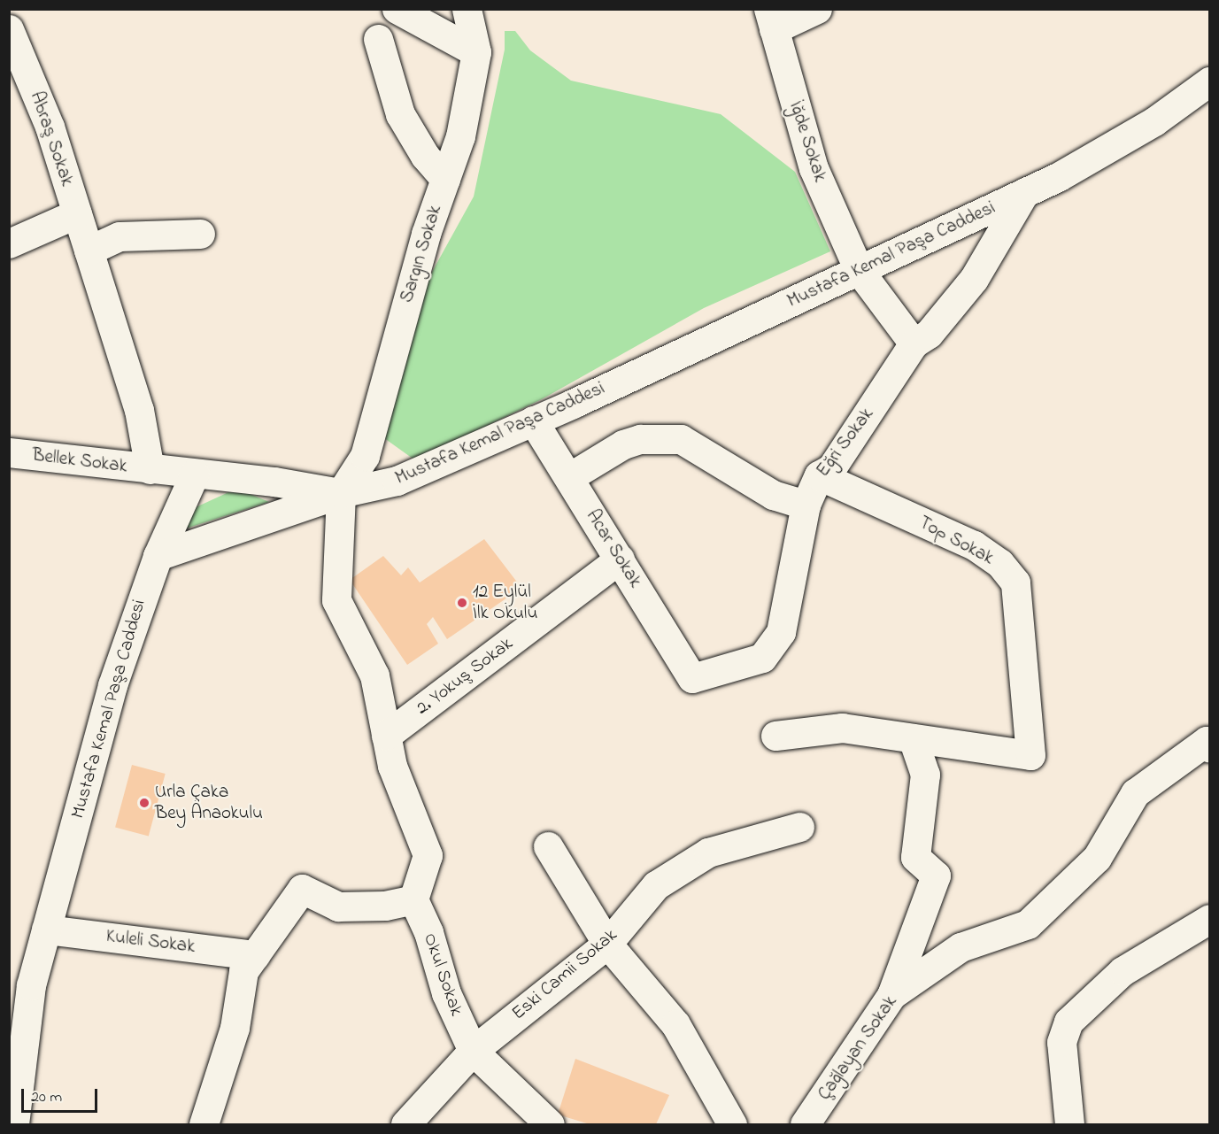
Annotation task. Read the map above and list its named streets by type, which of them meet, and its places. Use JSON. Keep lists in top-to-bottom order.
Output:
{
  "streets": {
    "street": [
      "Abraş Sokak",
      "İğde Sokak",
      "Sargın Sokak",
      "Mustafa Kemal Paşa Caddesi",
      "Eğri Sokak",
      "Bellek Sokak",
      "Top Sokak",
      "Acar Sokak",
      "2. Yokuş Sokak",
      "Kuleli Sokak",
      "Okul Sokak",
      "Eski Camii Sokak",
      "Çağlayan Sokak"
    ]
  },
  "crossings": [
    ["Abraş Sokak", "Bellek Sokak"],
    ["İğde Sokak", "Mustafa Kemal Paşa Caddesi"],
    ["İğde Sokak", "Eğri Sokak"],
    ["Sargın Sokak", "Mustafa Kemal Paşa Caddesi"],
    ["Sargın Sokak", "Bellek Sokak"],
    ["Mustafa Kemal Paşa Caddesi", "Eğri Sokak"],
    ["Mustafa Kemal Paşa Caddesi", "Bellek Sokak"],
    ["Mustafa Kemal Paşa Caddesi", "Acar Sokak"],
    ["Mustafa Kemal Paşa Caddesi", "Kuleli Sokak"],
    ["Eğri Sokak", "Top Sokak"],
    ["Eğri Sokak", "Acar Sokak"],
    ["Acar Sokak", "2. Yokuş Sokak"],
    ["Okul Sokak", "Eski Camii Sokak"]
  ],
  "places": ["12 Eylül İlk Okulu", "Urla Çaka Bey Anaokulu"],
  "scale_bar": "20 m"
}
